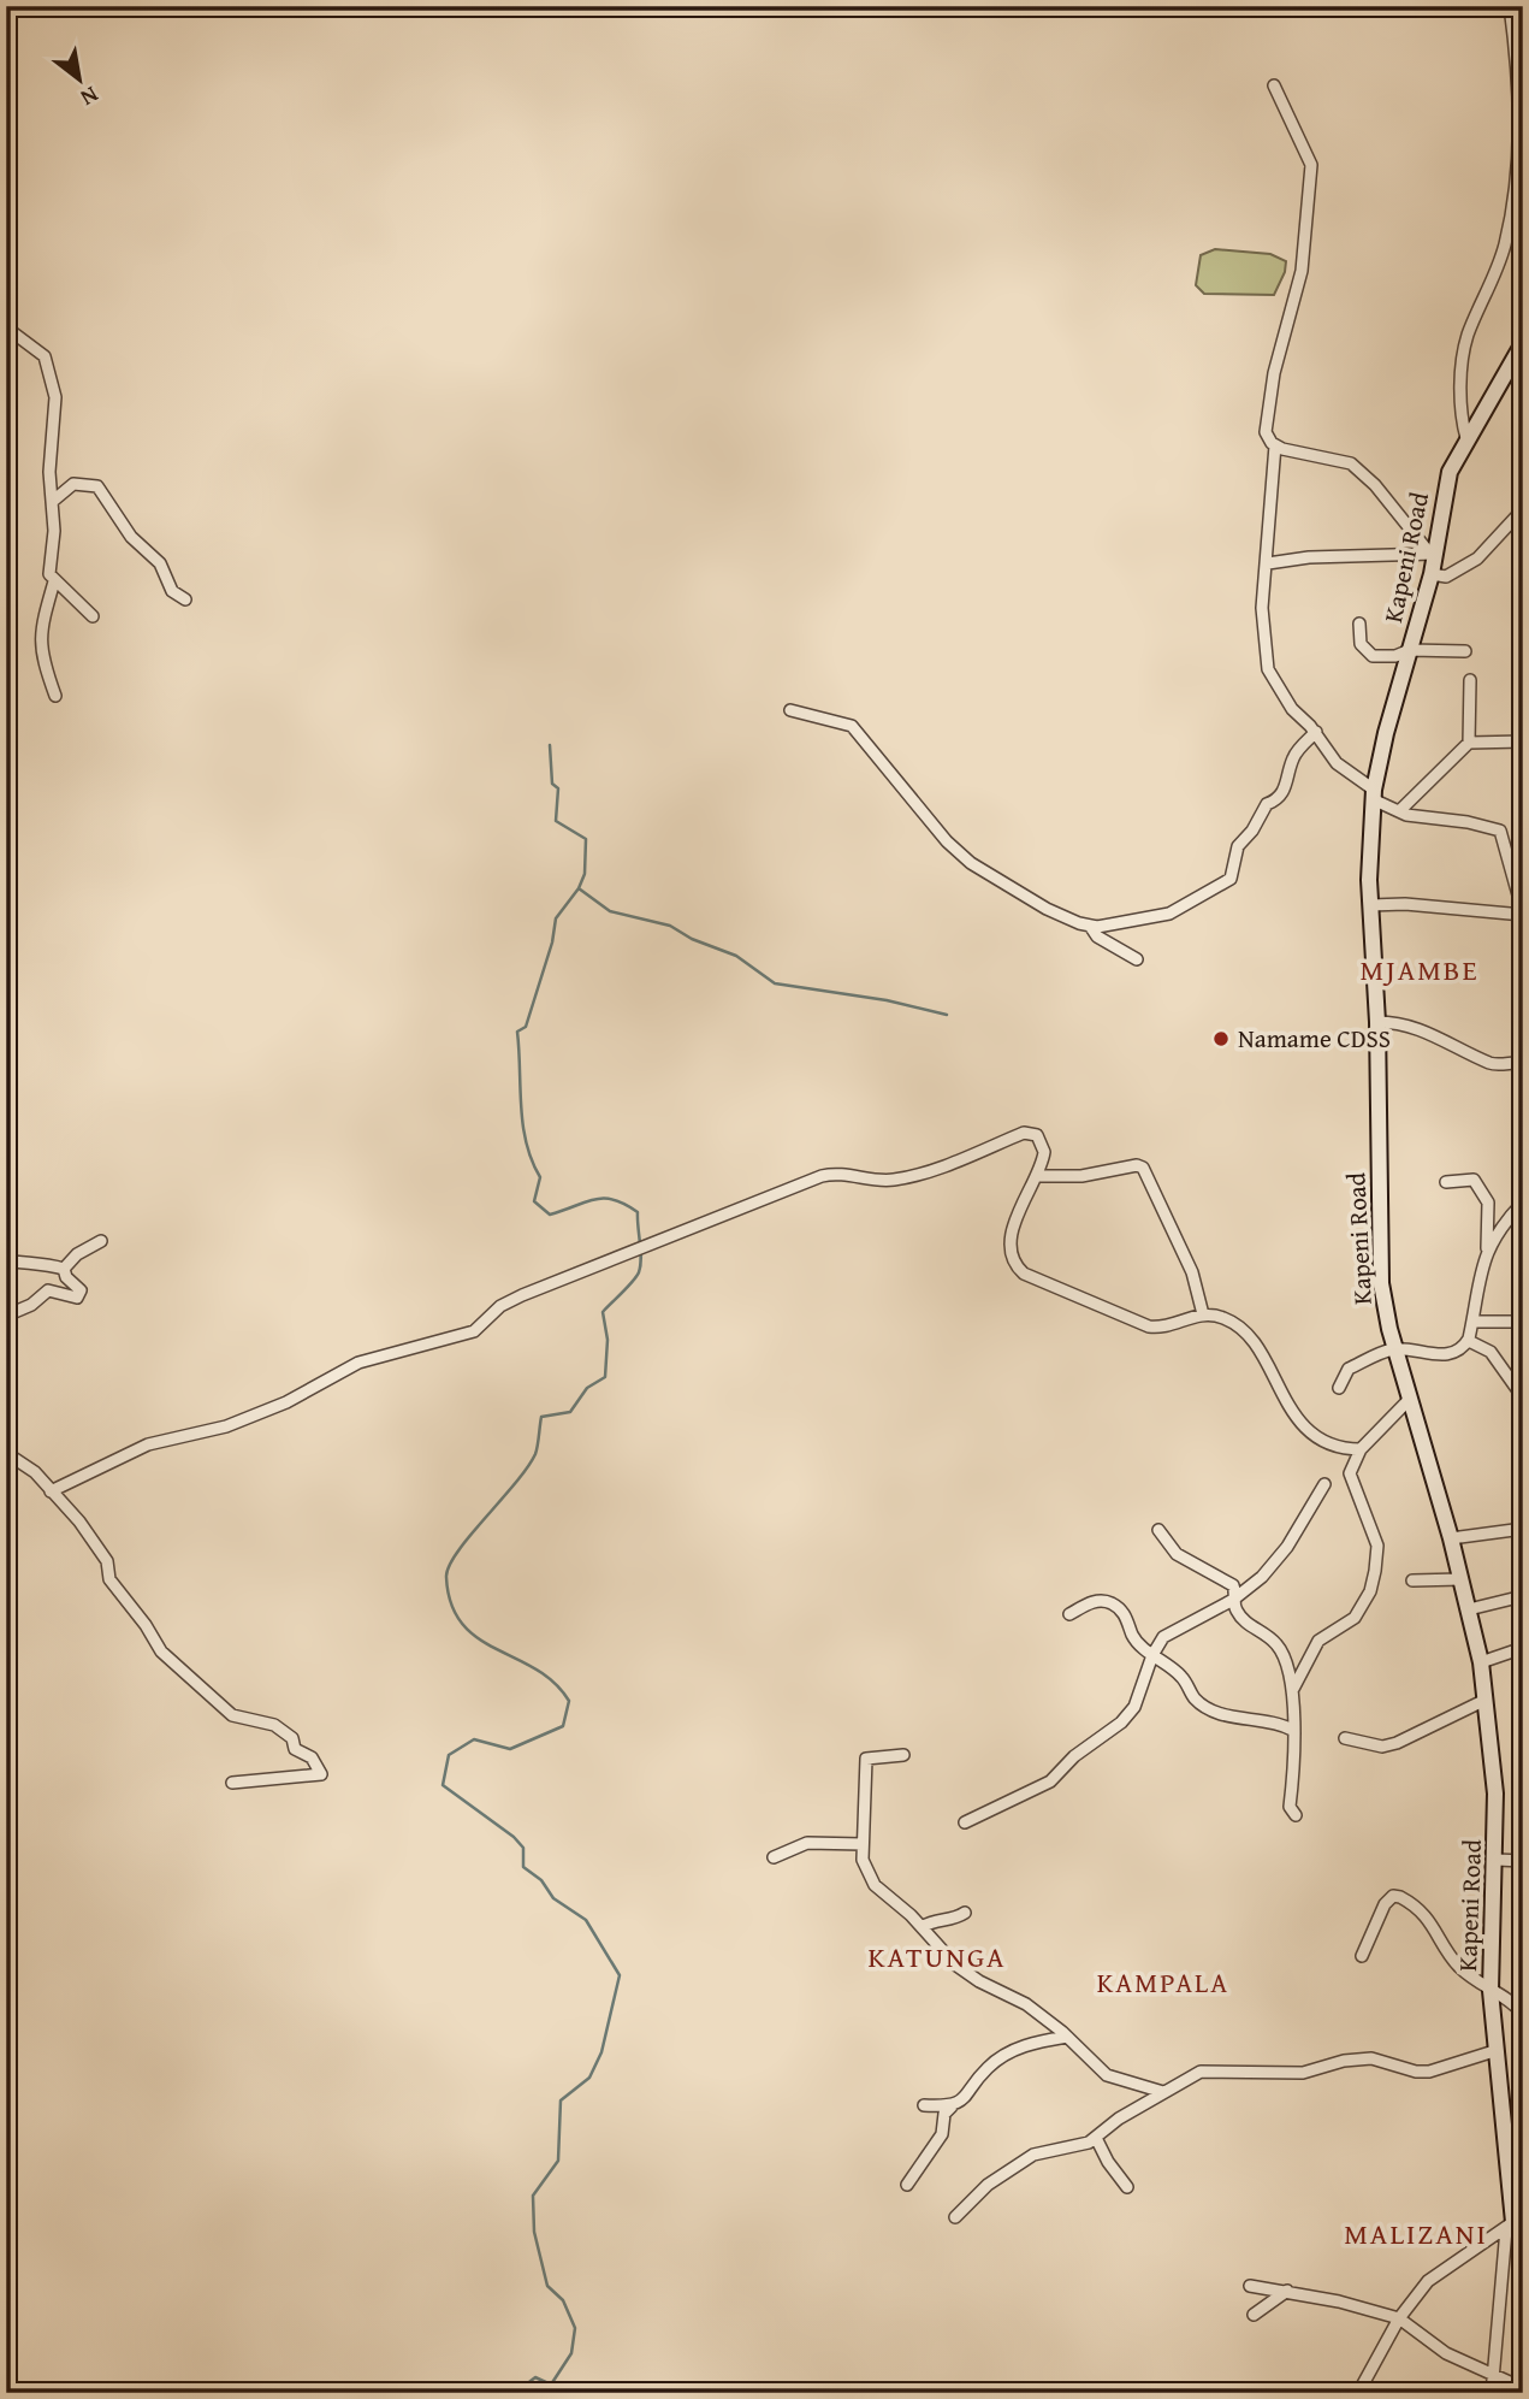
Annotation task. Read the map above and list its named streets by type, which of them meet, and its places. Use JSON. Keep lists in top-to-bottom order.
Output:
{
  "streets": {
    "main road": ["Kapeni Road"]
  },
  "districts": [
    "MJAMBE",
    "KATUNGA",
    "KAMPALA",
    "MALIZANI"
  ],
  "places": ["Namame CDSS"],
  "north": "bottom right"
}
